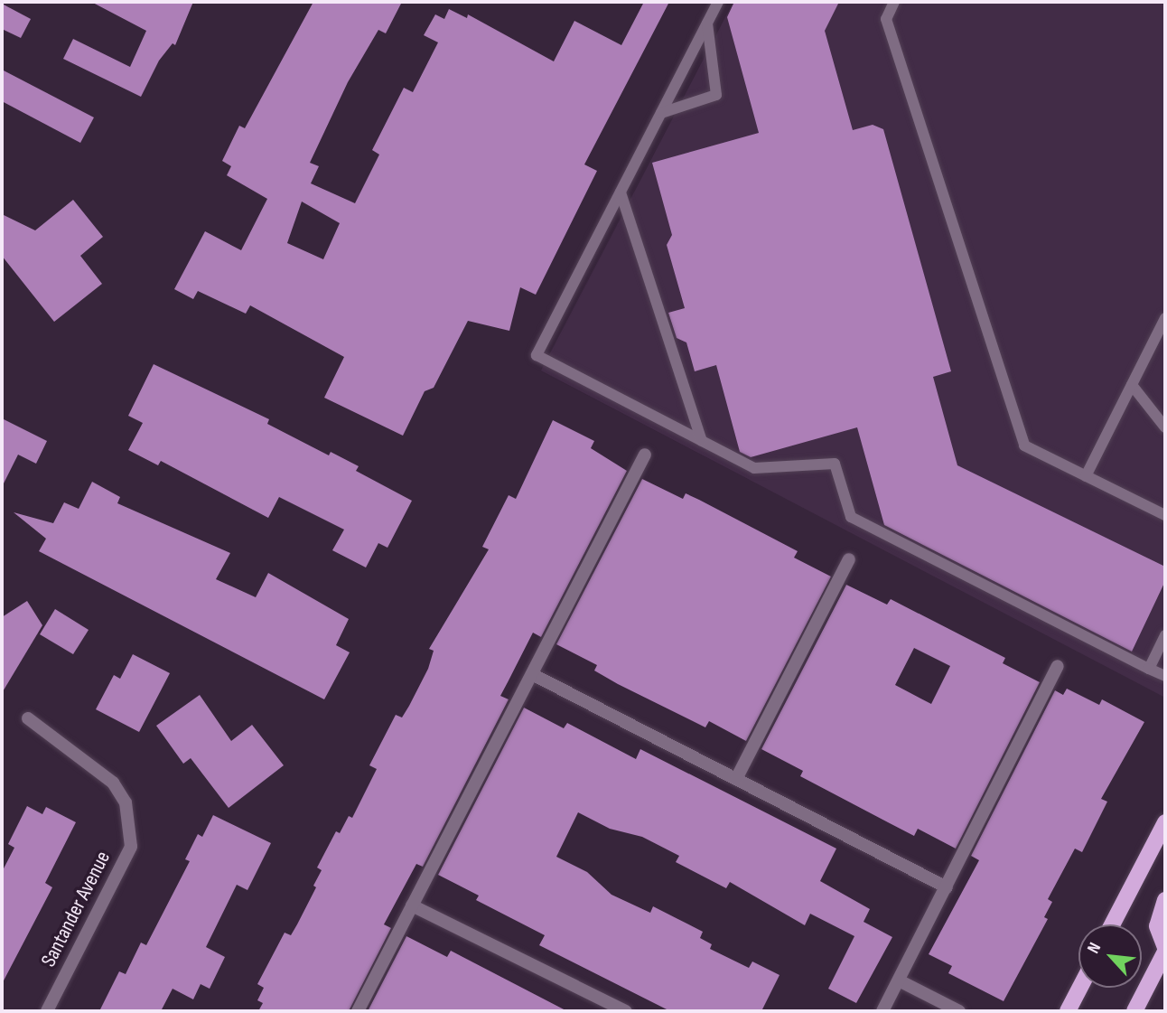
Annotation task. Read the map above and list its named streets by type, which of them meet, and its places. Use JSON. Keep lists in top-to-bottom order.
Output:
{
  "streets": {
    "street": ["Santander Avenue"]
  },
  "north": "top left"
}
